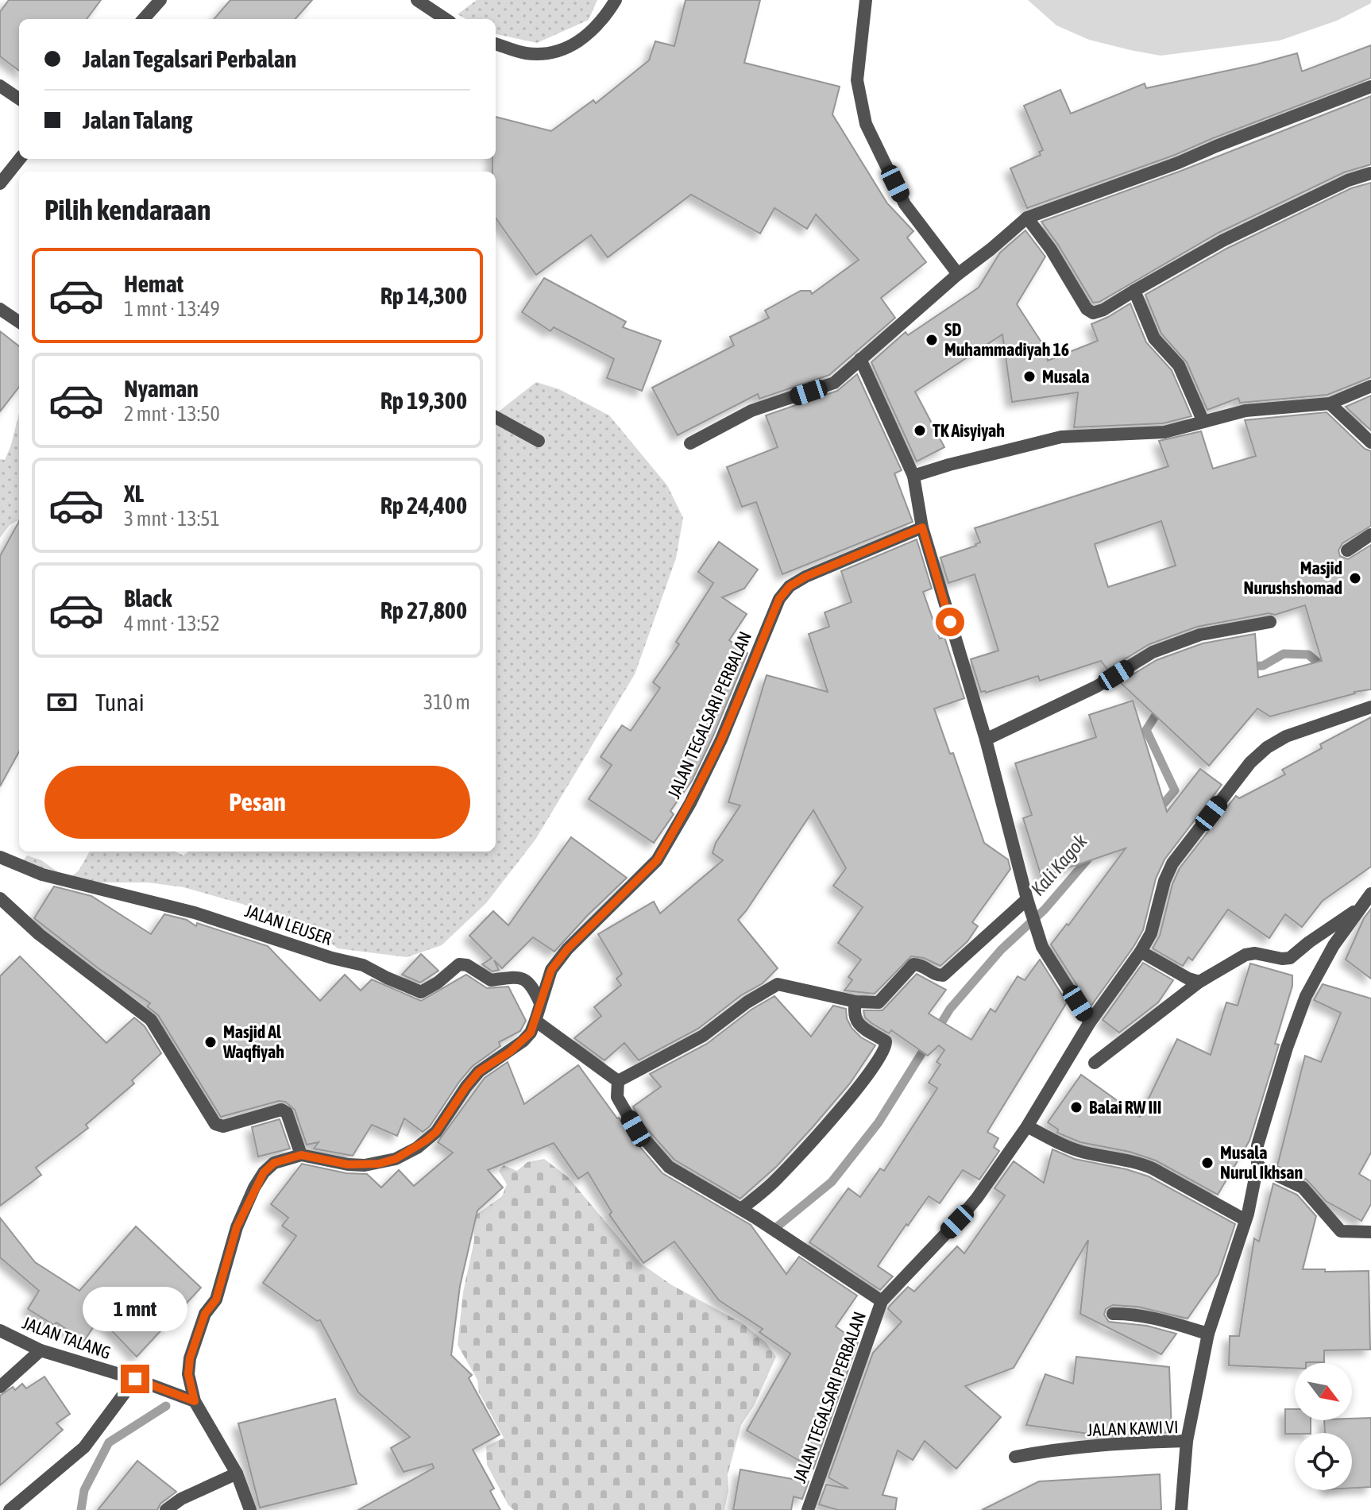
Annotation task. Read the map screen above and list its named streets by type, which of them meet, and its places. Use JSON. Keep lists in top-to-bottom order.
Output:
{
  "streets": {
    "street": [
      "JALAN TEGALSARI PERBALAN",
      "JALAN LEUSER",
      "JALAN TALANG",
      "JALAN KAWI VI"
    ]
  },
  "crossings": [
    ["JALAN TEGALSARI PERBALAN", "JALAN LEUSER"]
  ],
  "water": ["Kali Kagok"],
  "places": [
    "SD Muhammadiyah 16",
    "Musala",
    "TK Aisyiyah",
    "Masjid Nurushshomad",
    "Masjid Al Waqfiyah",
    "Balai RW III",
    "Musala Nurul Ikhsan"
  ],
  "north": "bottom right",
  "page": {
    "banner": ["Jalan Tegalsari Perbalan", "Jalan Talang"],
    "heading": "Pilih kendaraan",
    "list": [
      {
        "name": "Hemat",
        "note": "1 mnt · 13:49",
        "value": "Rp 14,300"
      },
      {
        "name": "Nyaman",
        "note": "2 mnt · 13:50",
        "value": "Rp 19,300"
      },
      {
        "name": "XL",
        "note": "3 mnt · 13:51",
        "value": "Rp 24,400"
      },
      {
        "name": "Black",
        "note": "4 mnt · 13:52",
        "value": "Rp 27,800"
      }
    ],
    "pay": ["Tunai", "310 m"],
    "buttons": "Pesan",
    "bubble": "1 mnt"
  }
}
